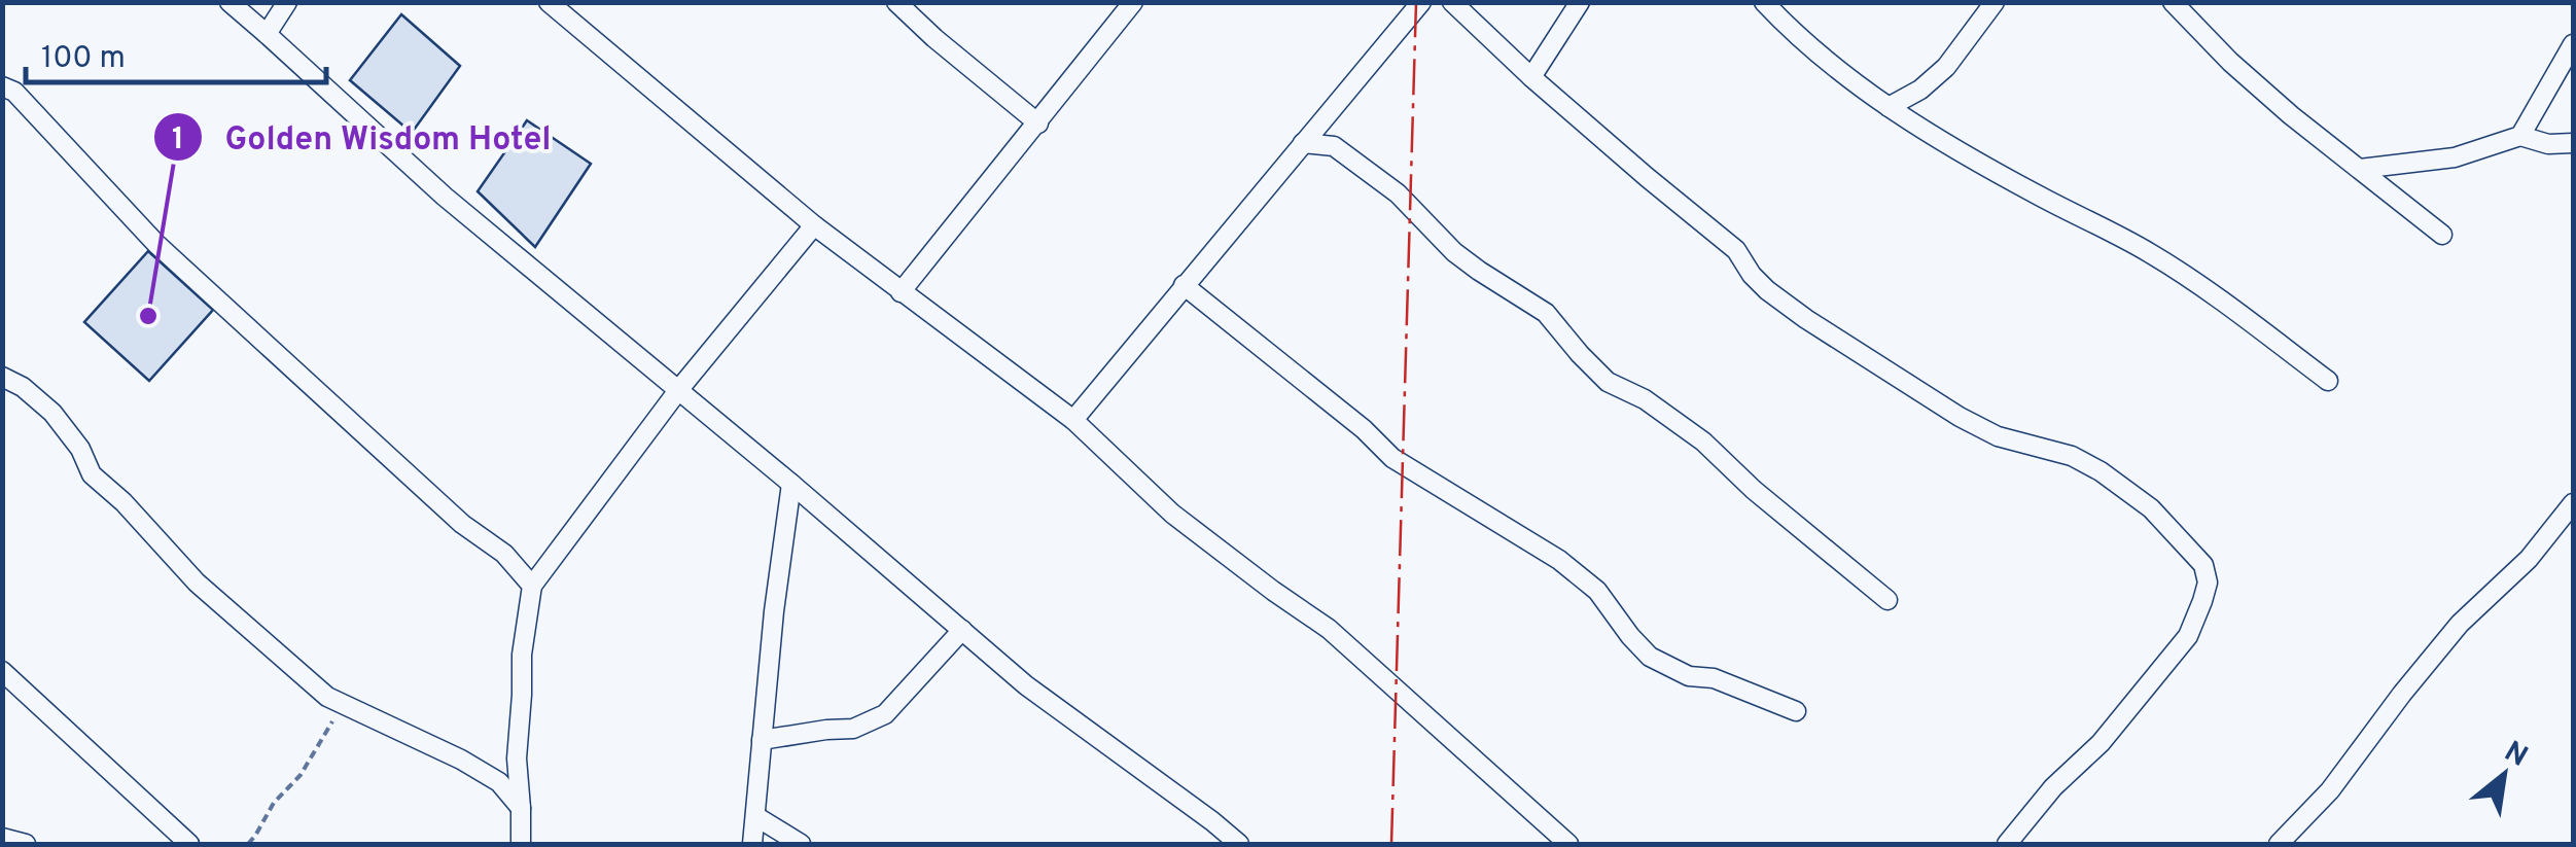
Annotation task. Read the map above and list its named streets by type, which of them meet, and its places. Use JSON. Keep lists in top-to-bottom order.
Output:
{
  "places": ["Golden Wisdom Hotel"],
  "scale_bar": "100 m",
  "north": "top right"
}
